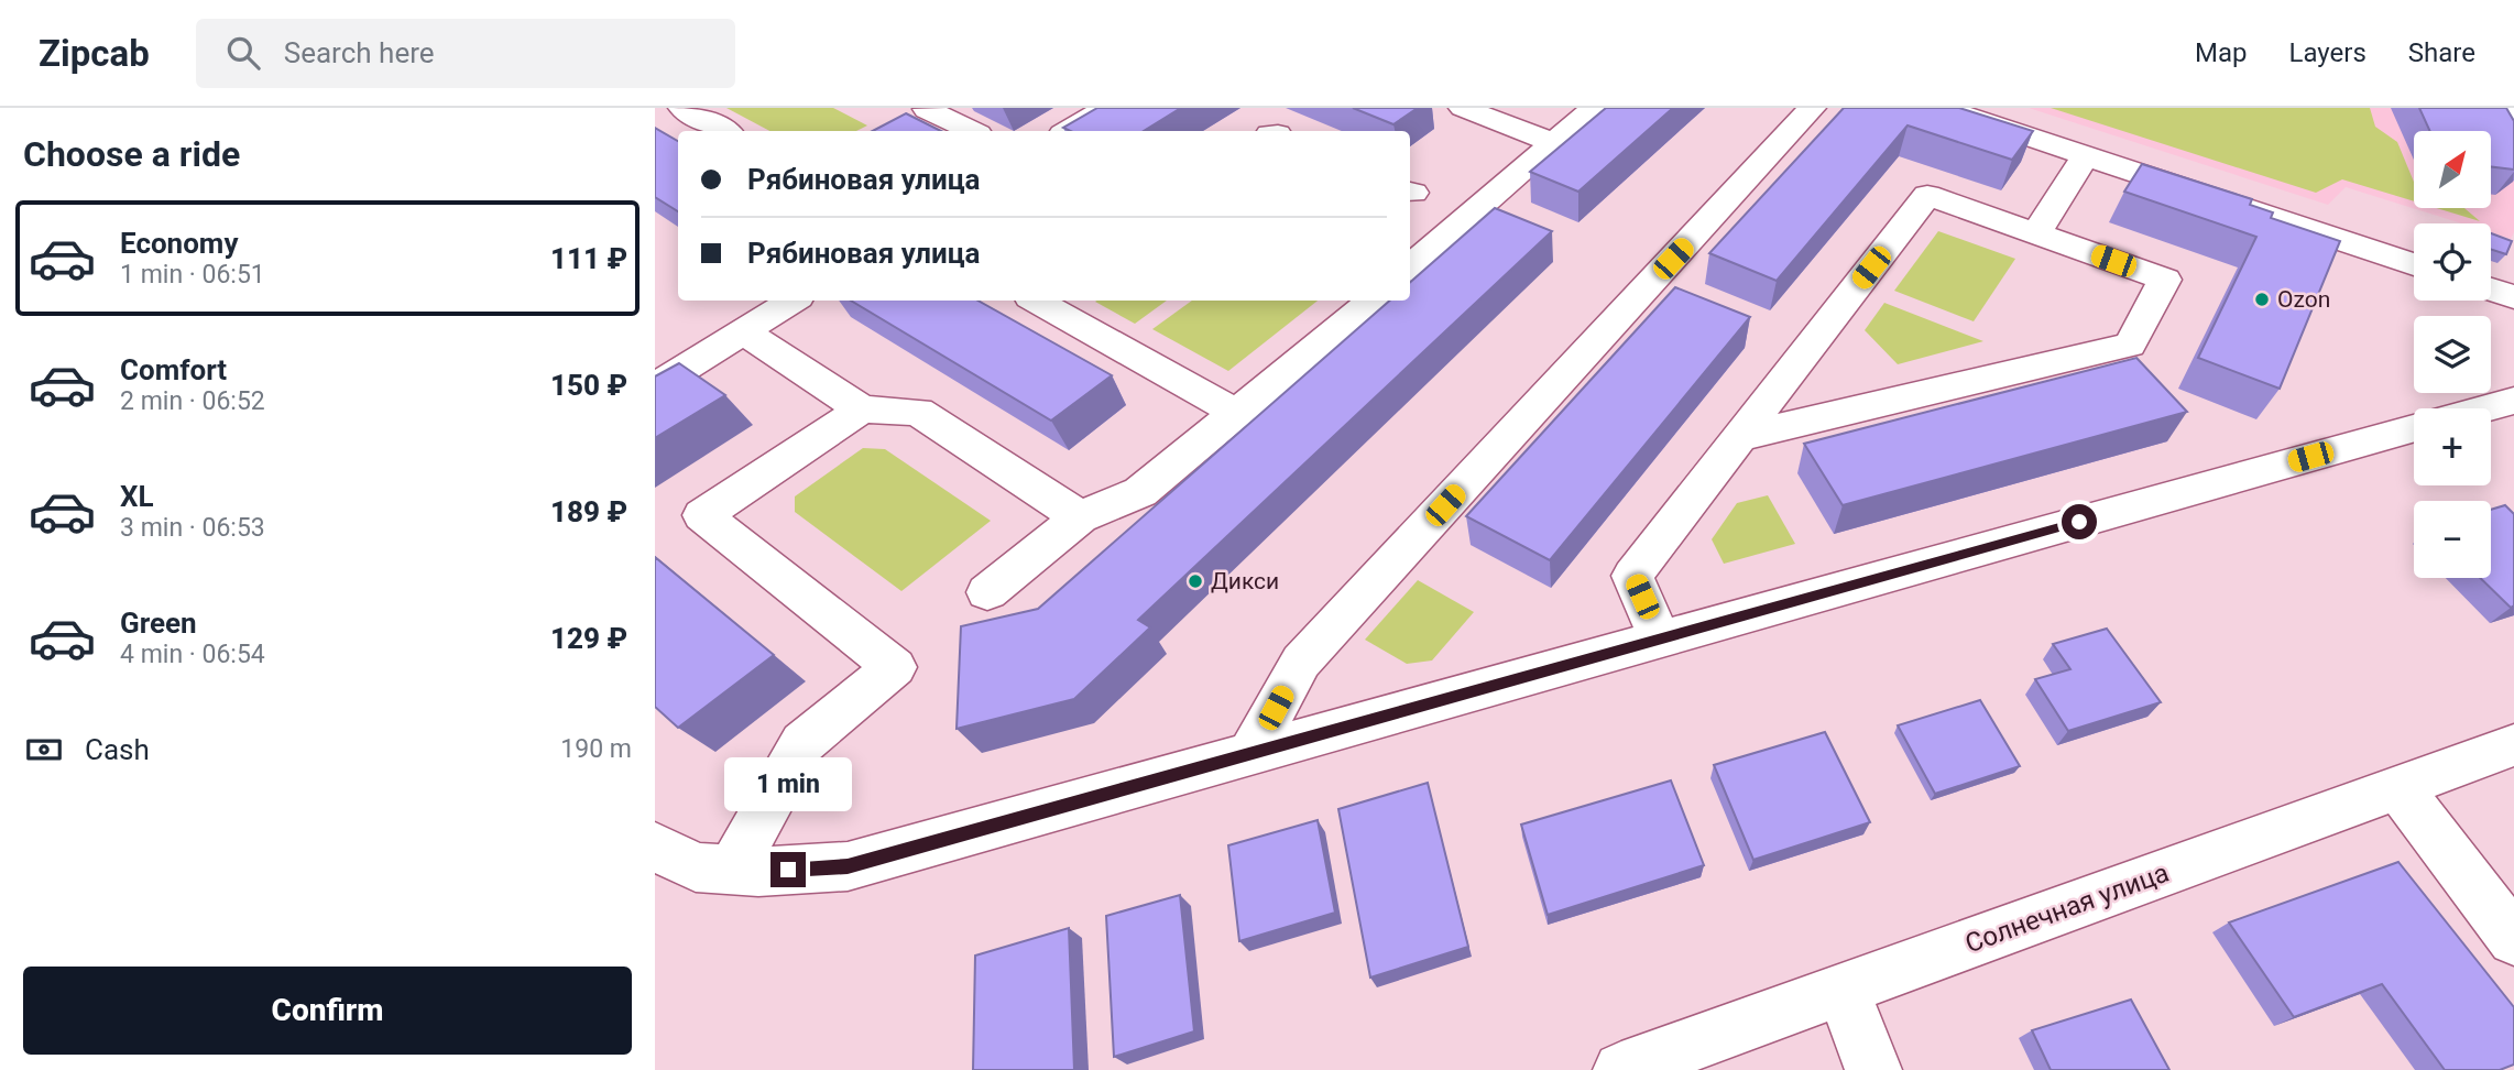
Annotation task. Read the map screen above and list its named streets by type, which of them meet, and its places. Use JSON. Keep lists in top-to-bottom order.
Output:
{
  "streets": {
    "street": ["Солнечная улица"]
  },
  "places": ["Ozon", "Дикси"],
  "north": "top right",
  "page": {
    "header": "Zipcab",
    "search": "Search here",
    "nav": ["Map", "Layers", "Share"],
    "heading": "Choose a ride",
    "map_buttons": ["+", "−"],
    "banner": ["Рябиновая улица", "Рябиновая улица"],
    "list": [
      {
        "name": "Economy",
        "note": "1 min · 06:51",
        "value": "111 ₽"
      },
      {
        "name": "Comfort",
        "note": "2 min · 06:52",
        "value": "150 ₽"
      },
      {
        "name": "XL",
        "note": "3 min · 06:53",
        "value": "189 ₽"
      },
      {
        "name": "Green",
        "note": "4 min · 06:54",
        "value": "129 ₽"
      }
    ],
    "pay": ["Cash", "190 m"],
    "bubble": "1 min",
    "buttons": "Confirm"
  }
}
